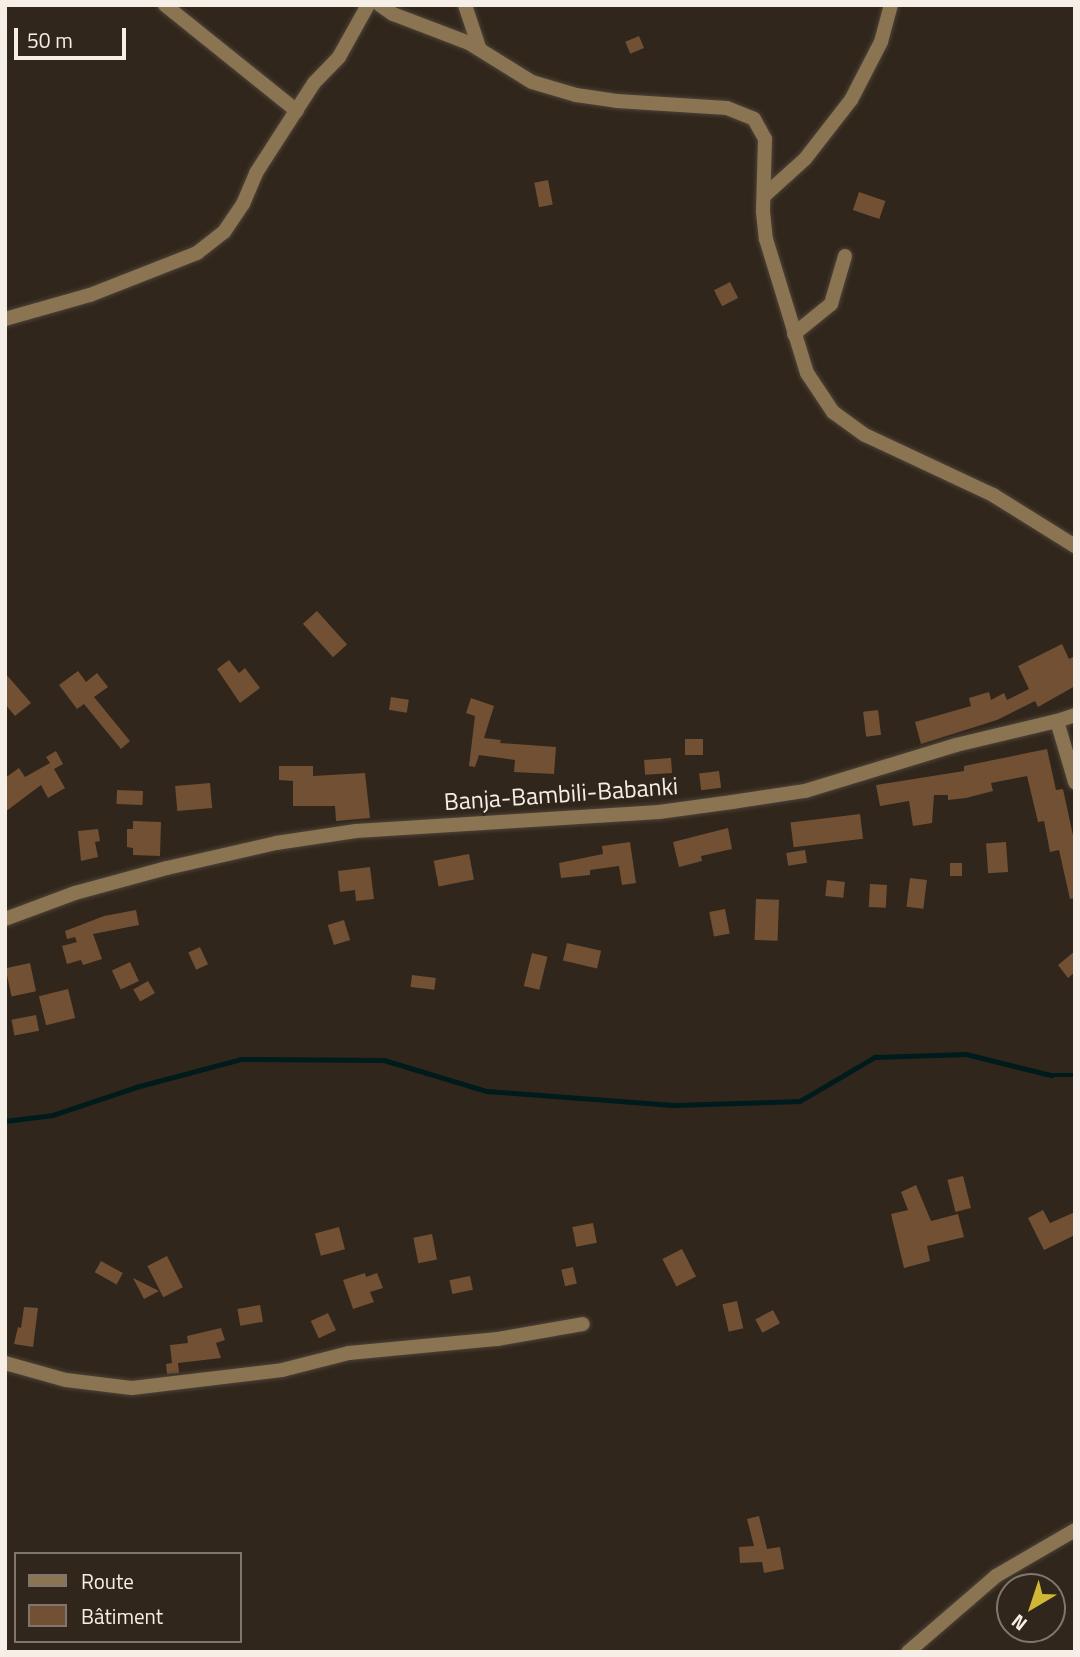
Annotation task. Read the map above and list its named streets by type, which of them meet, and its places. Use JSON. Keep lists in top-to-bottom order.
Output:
{
  "streets": {
    "street": ["Banja-Bambili-Babanki"]
  },
  "legend": ["Route", "Bâtiment"],
  "scale_bar": "50 m",
  "north": "bottom left"
}
